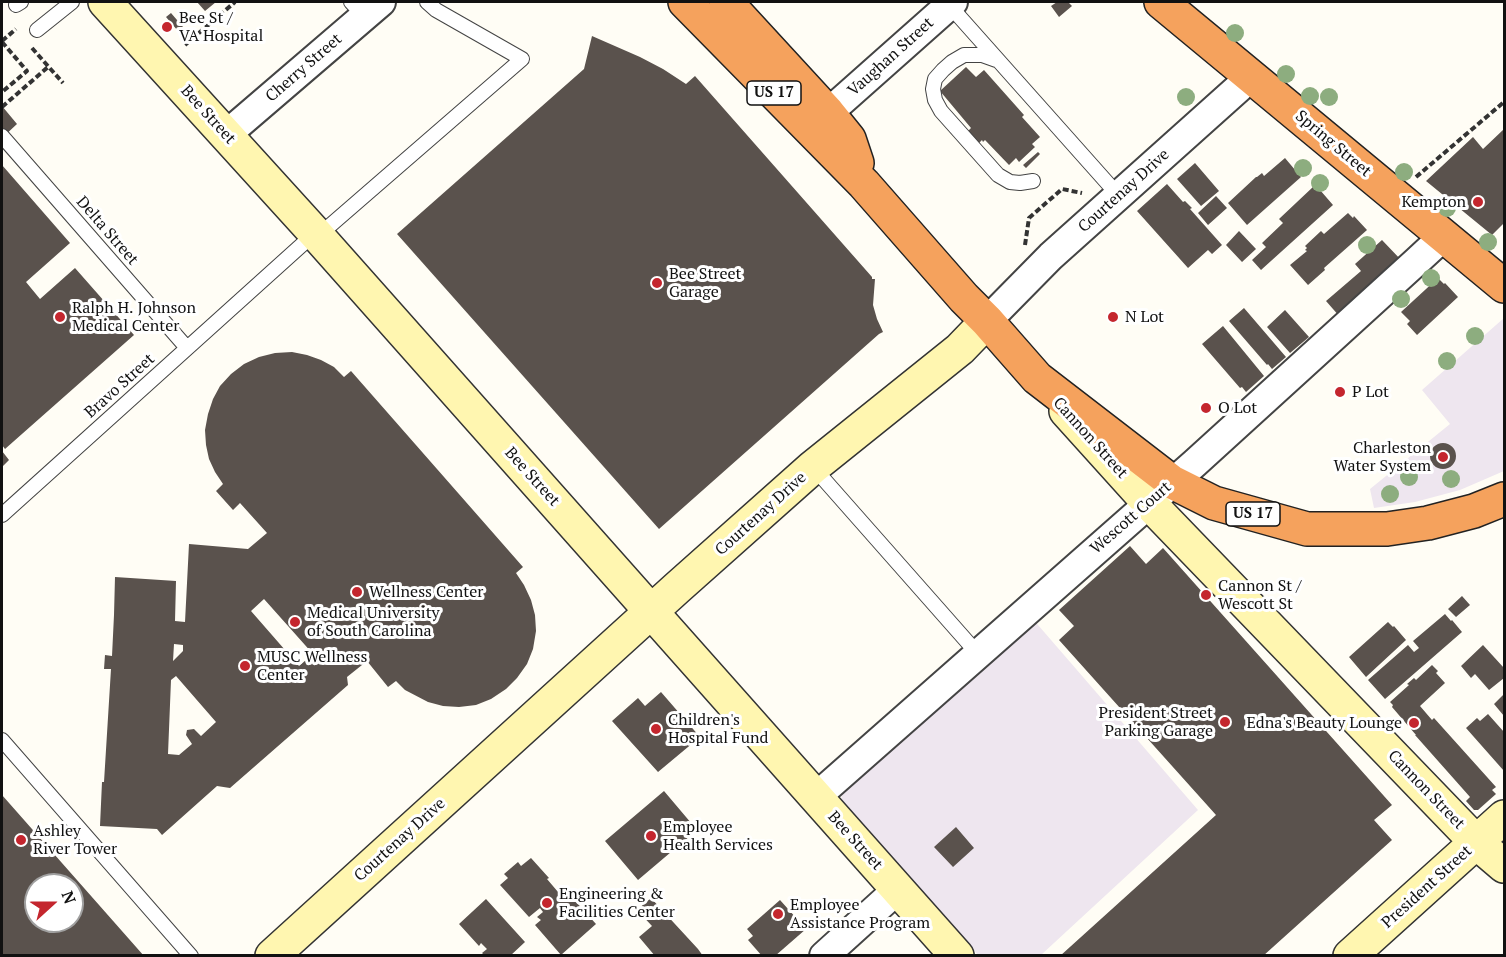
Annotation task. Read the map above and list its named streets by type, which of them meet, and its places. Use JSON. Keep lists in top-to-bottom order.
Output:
{
  "streets": {
    "highway": ["US 17", "Spring Street"],
    "street": [
      "Vaughan Street",
      "Cherry Street",
      "Bee Street",
      "Courtenay Drive",
      "Cannon Street",
      "Wescott Court",
      "President Street"
    ],
    "lane": ["Delta Street", "Bravo Street"]
  },
  "crossings": [
    ["Cherry Street", "Bee Street"],
    ["US 17", "Courtenay Drive"],
    ["US 17", "Cannon Street"],
    ["US 17", "Wescott Court"],
    ["Bee Street", "Courtenay Drive"],
    ["Bee Street", "Bravo Street"],
    ["Bee Street", "Wescott Court"],
    ["Spring Street", "Courtenay Drive"],
    ["Spring Street", "Wescott Court"],
    ["Delta Street", "Bravo Street"],
    ["Cannon Street", "Wescott Court"],
    ["Cannon Street", "President Street"]
  ],
  "places": [
    "Bee St / VA Hospital",
    "Kempton",
    "Bee Street Garage",
    "Ralph H. Johnson Medical Center",
    "N Lot",
    "P Lot",
    "O Lot",
    "Charleston Water System",
    "Wellness Center",
    "Cannon St / Wescott St",
    "Medical University of South Carolina",
    "MUSC Wellness Center",
    "President Street Parking Garage",
    "Edna's Beauty Lounge",
    "Children's Hospital Fund",
    "Employee Health Services",
    "Ashley River Tower",
    "Engineering & Facilities Center",
    "Employee Assistance Program"
  ],
  "north": "right"
}
